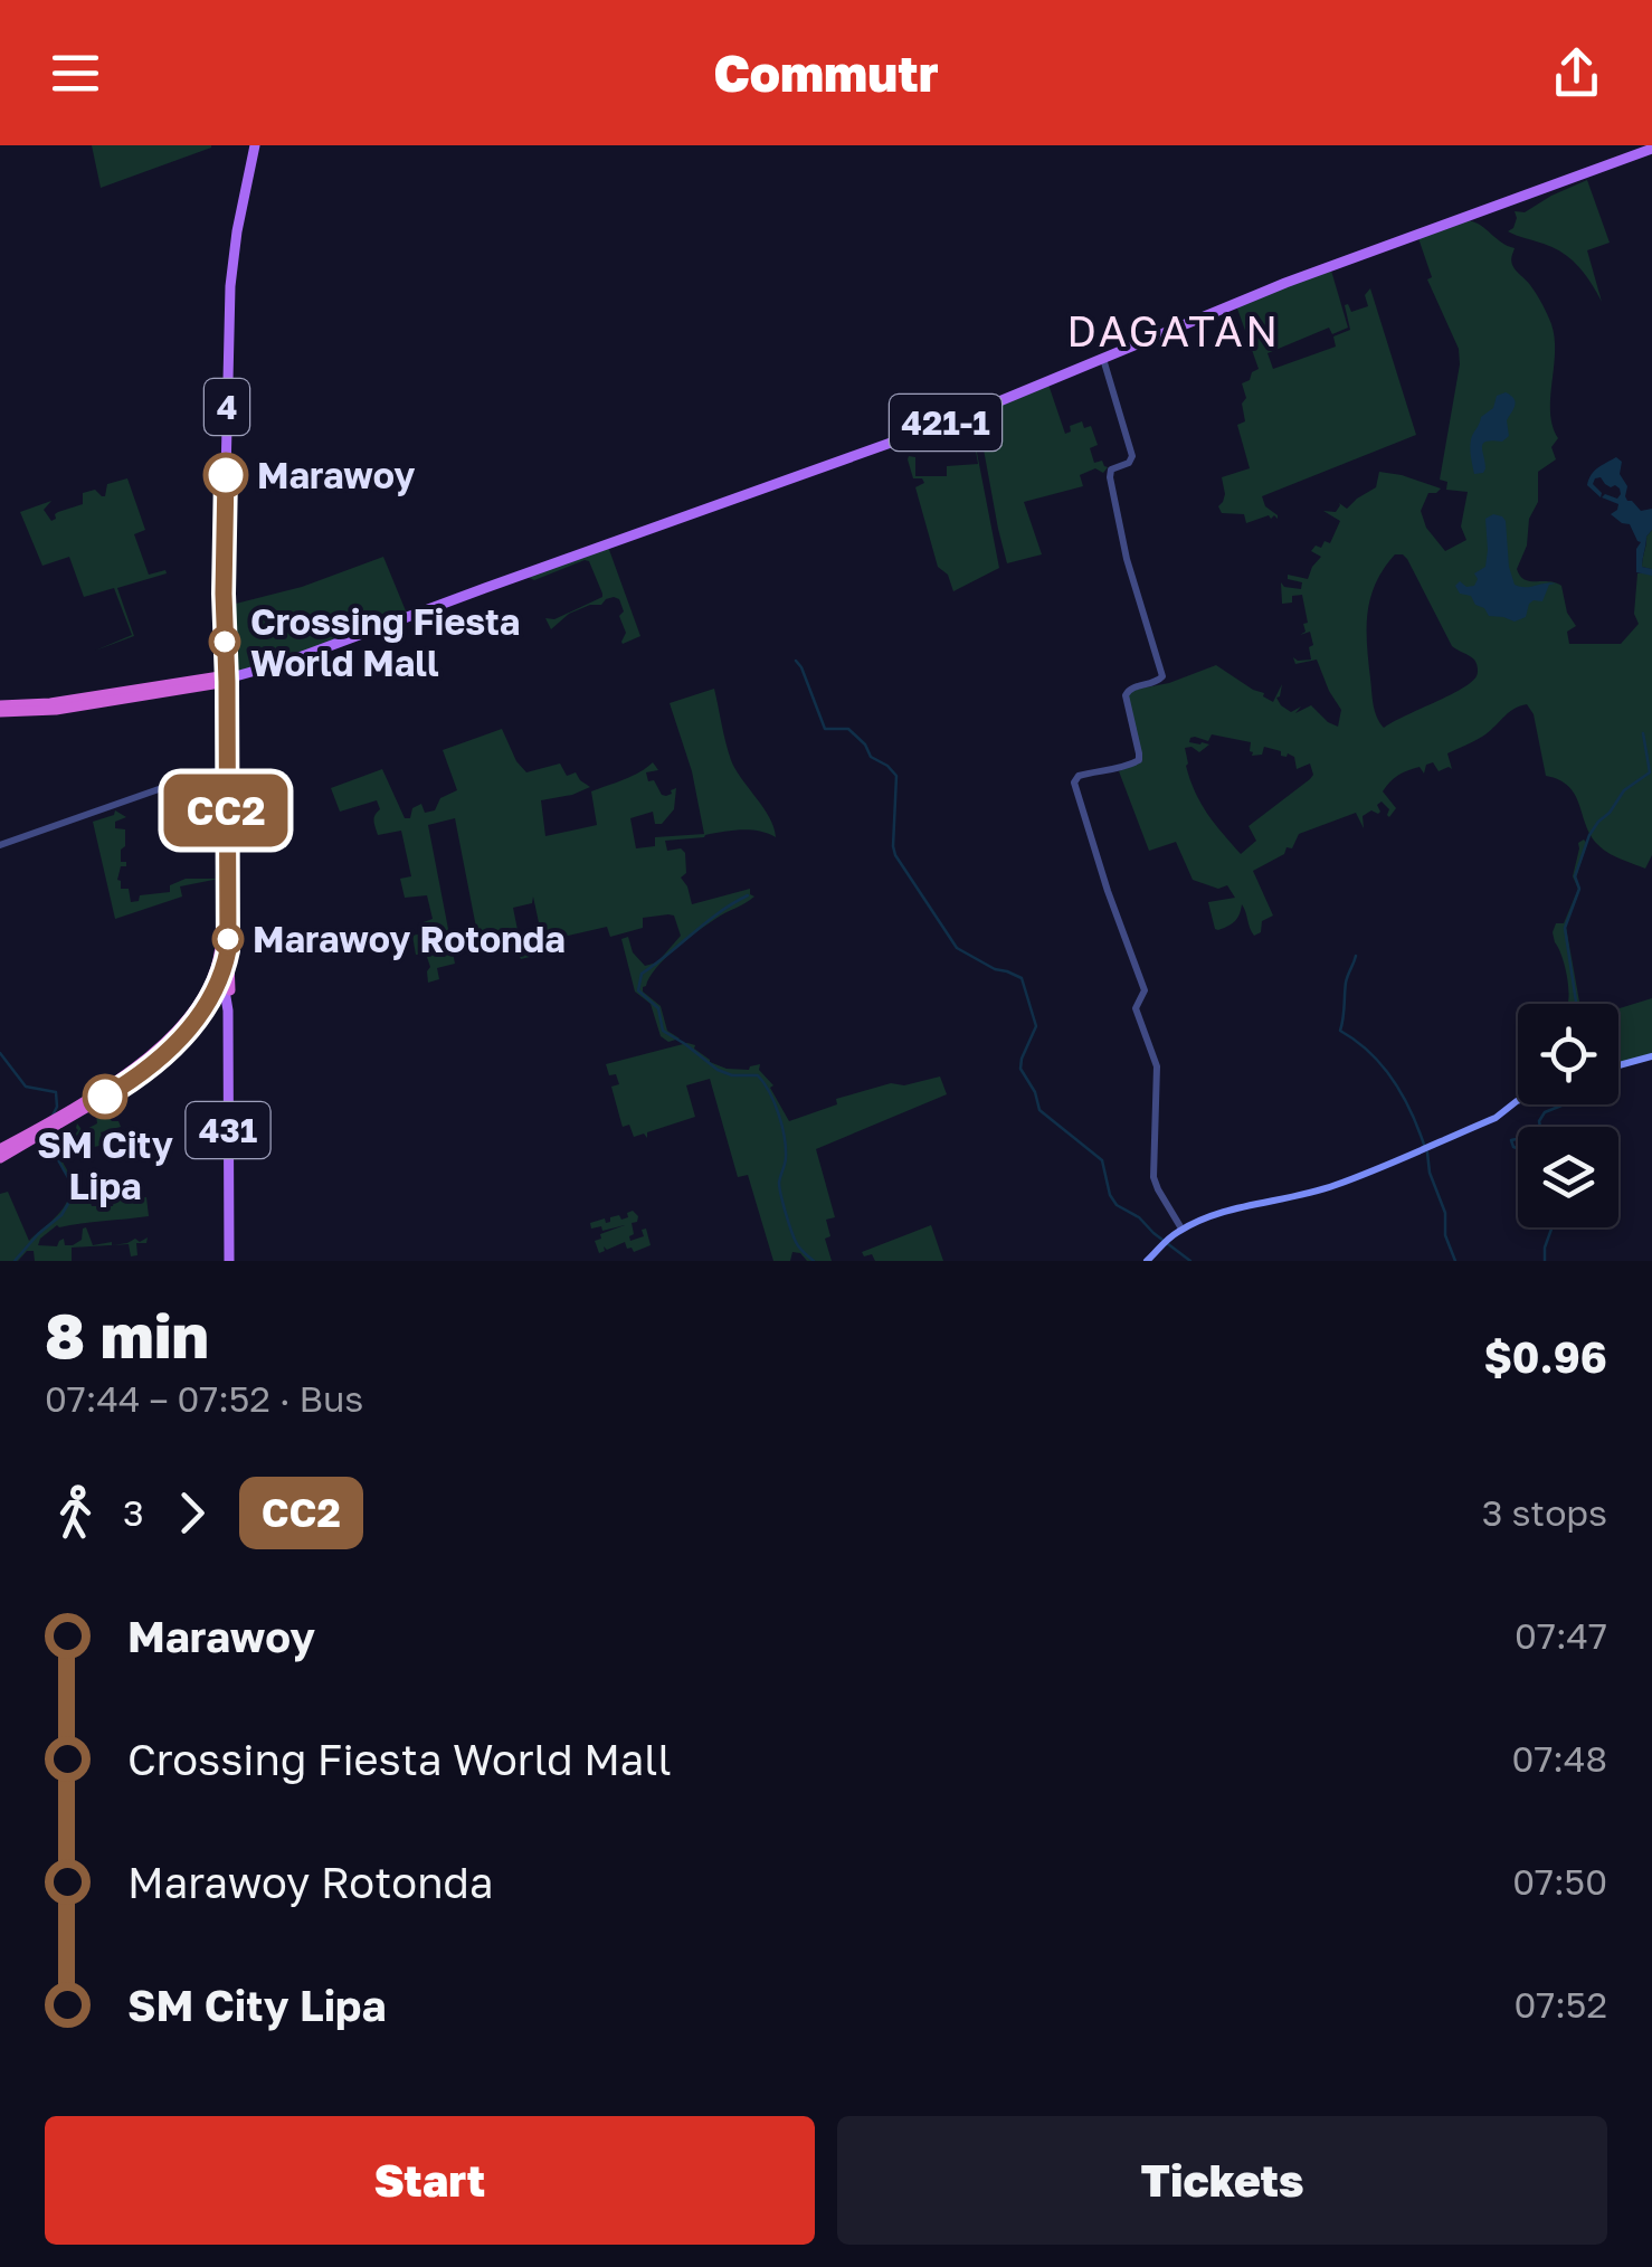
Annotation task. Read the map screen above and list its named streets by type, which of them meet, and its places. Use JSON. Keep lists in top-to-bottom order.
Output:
{
  "streets": {
    "highway": ["4"],
    "main road": ["421-1", "431"]
  },
  "crossings": [
    ["4", "421-1"]
  ],
  "districts": ["DAGATAN"],
  "places": [
    "Marawoy",
    "Crossing Fiesta World Mall",
    "Marawoy Rotonda",
    "SM City Lipa"
  ],
  "lines": ["bus line CC2"],
  "page": {
    "header": "Commutr",
    "on_map": "CC2",
    "heading": ["8 min", "07:44 – 07:52 · Bus", "$0.96"],
    "legs": ["3", "CC2", "3 stops"],
    "list": [
      {
        "name": "Marawoy",
        "value": "07:47"
      },
      {
        "name": "Crossing Fiesta World Mall",
        "value": "07:48"
      },
      {
        "name": "Marawoy Rotonda",
        "value": "07:50"
      },
      {
        "name": "SM City Lipa",
        "value": "07:52"
      }
    ],
    "buttons": ["Start", "Tickets"]
  }
}
